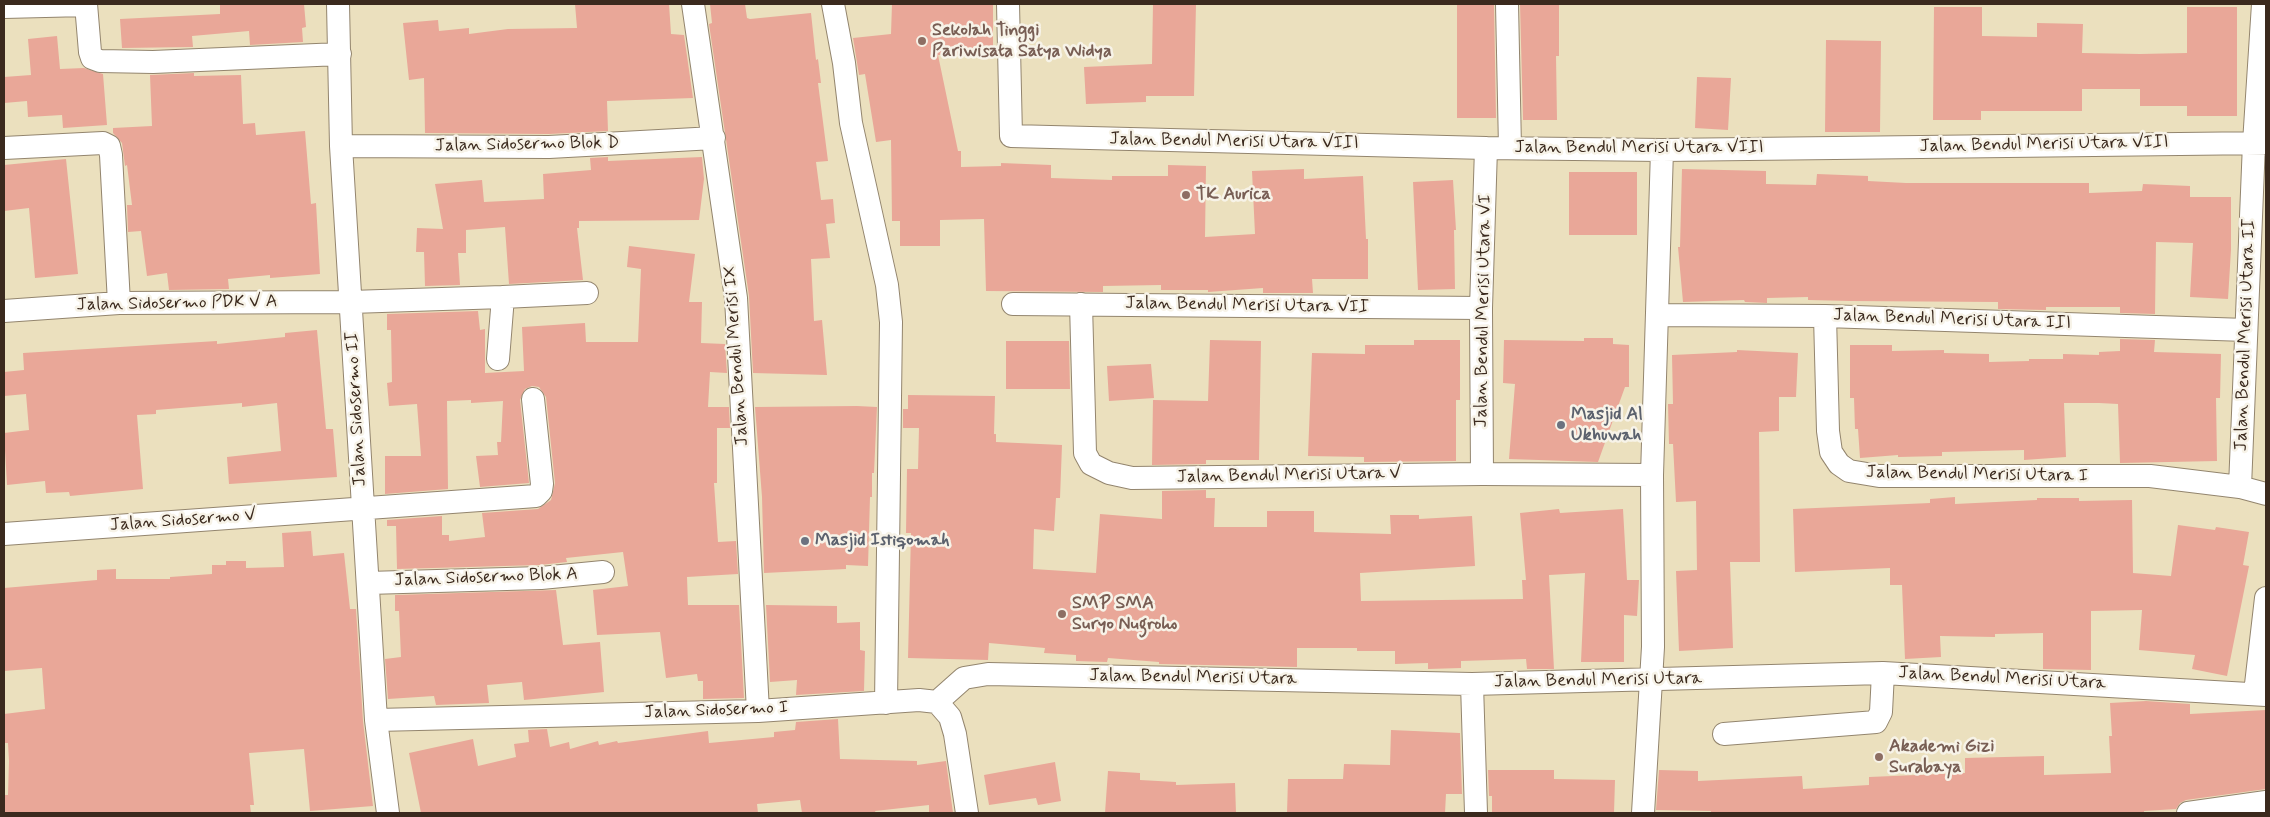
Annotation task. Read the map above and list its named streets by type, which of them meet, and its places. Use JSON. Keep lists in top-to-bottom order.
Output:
{
  "streets": {
    "street": [
      "Jalan Bendul Merisi Utara VIII",
      "Jalan Sidosermo Blok D",
      "Jalan Sidosermo PDK V A",
      "Jalan Bendul Merisi Utara VII",
      "Jalan Bendul Merisi Utara VI",
      "Jalan Bendul Merisi Utara III",
      "Jalan Bendul Merisi Utara II",
      "Jalan Bendul Merisi IX",
      "Jalan Sidosermo II",
      "Jalan Bendul Merisi Utara I",
      "Jalan Bendul Merisi Utara V",
      "Jalan Sidosermo V",
      "Jalan Sidosermo Blok A",
      "Jalan Bendul Merisi Utara",
      "Jalan Sidosermo I"
    ]
  },
  "crossings": [
    ["Jalan Bendul Merisi Utara VIII", "Jalan Bendul Merisi Utara VI"],
    ["Jalan Bendul Merisi Utara VIII", "Jalan Bendul Merisi Utara II"],
    ["Jalan Sidosermo Blok D", "Jalan Bendul Merisi IX"],
    ["Jalan Sidosermo Blok D", "Jalan Sidosermo II"],
    ["Jalan Sidosermo PDK V A", "Jalan Sidosermo II"],
    ["Jalan Bendul Merisi Utara VII", "Jalan Bendul Merisi Utara VI"],
    ["Jalan Bendul Merisi Utara VII", "Jalan Bendul Merisi Utara V"],
    ["Jalan Bendul Merisi Utara VI", "Jalan Bendul Merisi Utara V"],
    ["Jalan Bendul Merisi Utara III", "Jalan Bendul Merisi Utara II"],
    ["Jalan Bendul Merisi Utara III", "Jalan Bendul Merisi Utara I"],
    ["Jalan Bendul Merisi Utara II", "Jalan Bendul Merisi Utara I"],
    ["Jalan Bendul Merisi IX", "Jalan Sidosermo I"],
    ["Jalan Sidosermo II", "Jalan Sidosermo V"],
    ["Jalan Sidosermo II", "Jalan Sidosermo Blok A"],
    ["Jalan Sidosermo II", "Jalan Sidosermo I"],
    ["Jalan Bendul Merisi Utara", "Jalan Sidosermo I"]
  ],
  "places": [
    "Sekolah Tinggi Pariwisata Satya Widya",
    "TK Aurica",
    "Masjid Al Ukhuwah",
    "Masjid Istiqomah",
    "SMP SMA Suryo Nugroho",
    "Akademi Gizi Surabaya"
  ]
}
